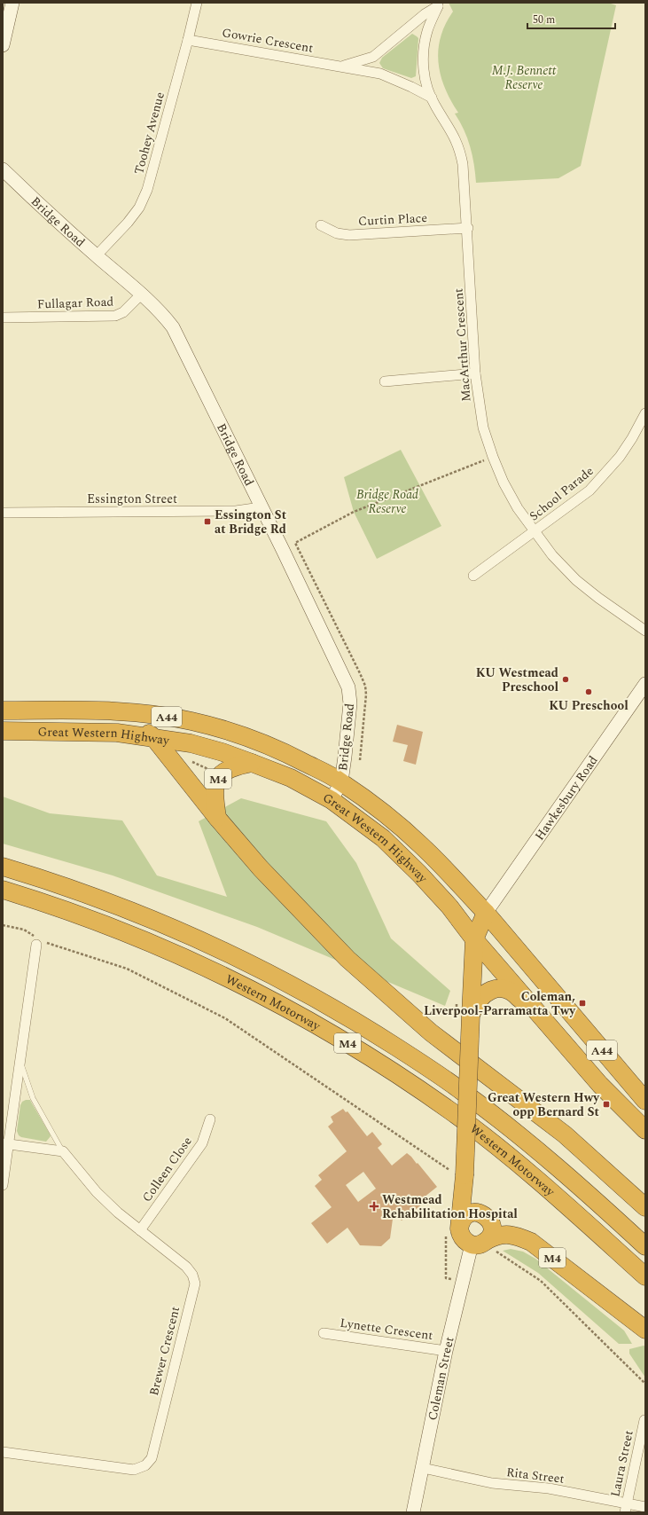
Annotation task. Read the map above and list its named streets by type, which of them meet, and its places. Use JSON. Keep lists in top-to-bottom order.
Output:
{
  "streets": {
    "highway": [
      "A44",
      "Great Western Highway",
      "M4",
      "Western Motorway"
    ],
    "street": [
      "Gowrie Crescent",
      "Toohey Avenue",
      "Curtin Place",
      "Bridge Road",
      "Fullagar Road",
      "MacArthur Crescent",
      "School Parade",
      "Essington Street",
      "Hawkesbury Road",
      "Colleen Close",
      "Lynette Crescent",
      "Brewer Crescent",
      "Coleman Street",
      "Laura Street",
      "Rita Street"
    ]
  },
  "crossings": [
    ["Gowrie Crescent", "Toohey Avenue"],
    ["Gowrie Crescent", "MacArthur Crescent"],
    ["Toohey Avenue", "Bridge Road"],
    ["Curtin Place", "MacArthur Crescent"],
    ["Bridge Road", "Fullagar Road"],
    ["Bridge Road", "Essington Street"],
    ["Bridge Road", "Great Western Highway"],
    ["MacArthur Crescent", "School Parade"],
    ["Great Western Highway", "M4"],
    ["Great Western Highway", "Hawkesbury Road"],
    ["M4", "Coleman Street"],
    ["Colleen Close", "Brewer Crescent"],
    ["Lynette Crescent", "Coleman Street"],
    ["Coleman Street", "Rita Street"],
    ["Laura Street", "Rita Street"]
  ],
  "parks": ["M.J. Bennett Reserve", "Bridge Road Reserve"],
  "places": {
    "transit": ["Essington St at Bridge Rd", "Coleman, Liverpool-Parramatta Twy", "Great Western Hwy opp Bernard St"],
    "other": ["KU Westmead Preschool", "KU Preschool"],
    "health": ["Westmead Rehabilitation Hospital"]
  },
  "scale_bar": "50 m"
}
